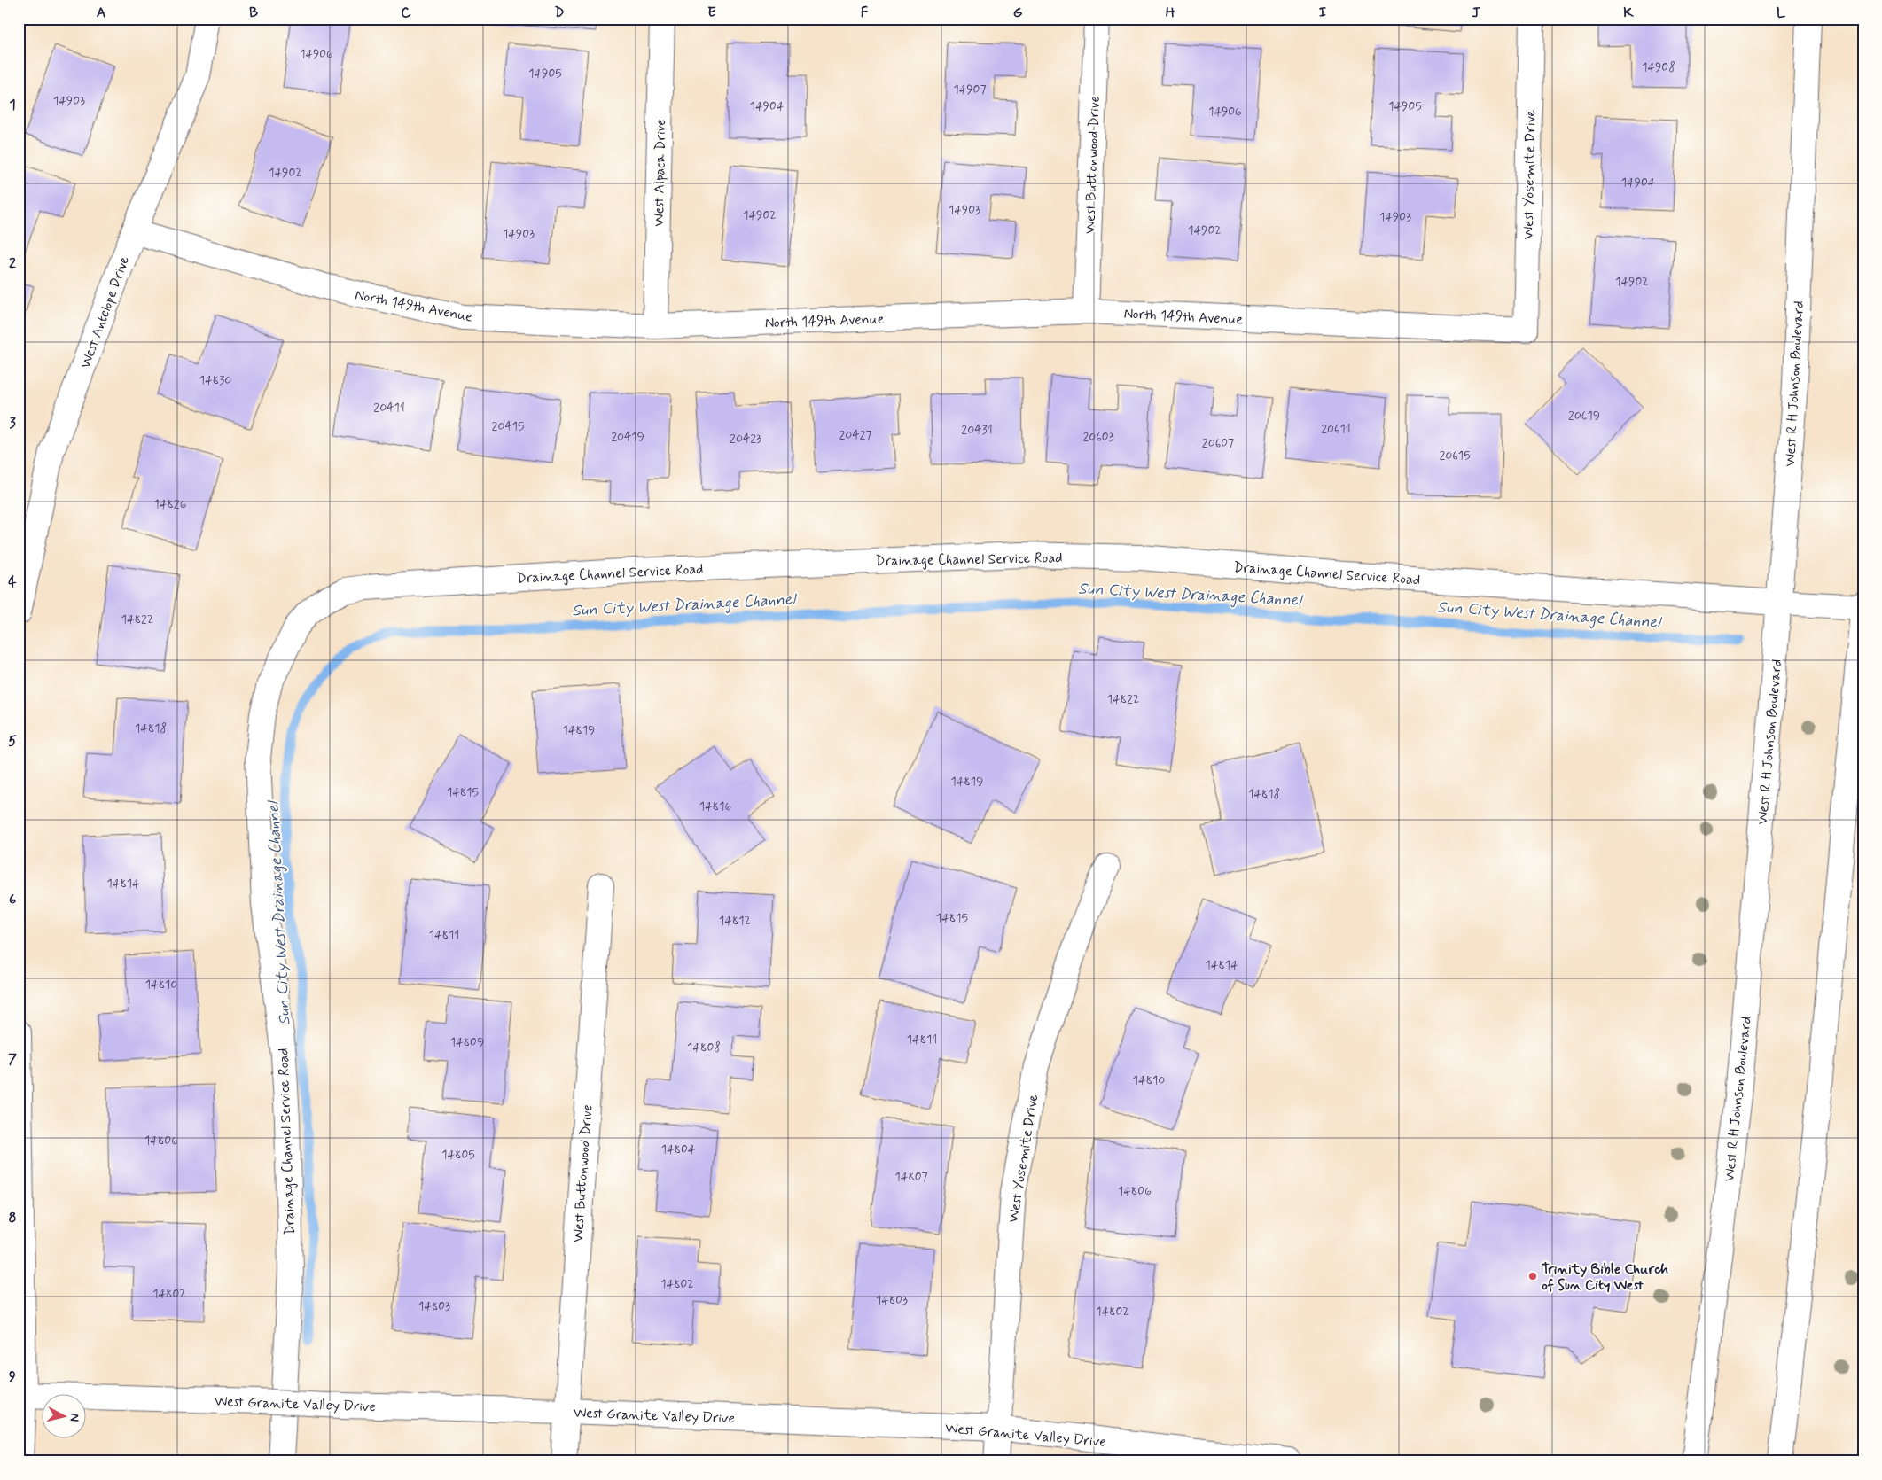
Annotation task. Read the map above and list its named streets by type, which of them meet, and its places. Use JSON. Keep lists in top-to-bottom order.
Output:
{
  "streets": {
    "street": [
      "West Buttonwood Drive",
      "West Alpaca Drive",
      "West Yosemite Drive",
      "North 149th Avenue",
      "West Antelope Drive",
      "West R H Johnson Boulevard",
      "Drainage Channel Service Road",
      "West Granite Valley Drive"
    ]
  },
  "crossings": [
    ["West Buttonwood Drive", "North 149th Avenue"],
    ["West Buttonwood Drive", "West Granite Valley Drive"],
    ["West Alpaca Drive", "North 149th Avenue"],
    ["West Yosemite Drive", "North 149th Avenue"],
    ["West Yosemite Drive", "West Granite Valley Drive"],
    ["North 149th Avenue", "West Antelope Drive"],
    ["West R H Johnson Boulevard", "Drainage Channel Service Road"]
  ],
  "water": ["Sun City West Drainage Channel"],
  "places": ["Trinity Bible Church of Sun City West"],
  "house_numbers": [
    "14906",
    "14908",
    "14905",
    "14907",
    "14903",
    "14904",
    "14905",
    "14906",
    "14902",
    "14904",
    "14903",
    "14902",
    "14903",
    "14902",
    "14903",
    "14902",
    "14830",
    "20411",
    "20619",
    "20415",
    "20611",
    "20431",
    "20427",
    "20419",
    "20603",
    "20423",
    "20607",
    "20615",
    "14826",
    "14822",
    "14822",
    "14818",
    "14819",
    "14819",
    "14815",
    "14818",
    "14816",
    "14814",
    "14815",
    "14812",
    "14811",
    "14814",
    "14810",
    "14811",
    "14809",
    "14808",
    "14810",
    "14806",
    "14804",
    "14805",
    "14807",
    "14806",
    "14802",
    "14802",
    "14803",
    "14803",
    "14802"
  ],
  "north": "right",
  "grid": {
    "columns": [
      "A",
      "B",
      "C",
      "D",
      "E",
      "F",
      "G",
      "H",
      "I",
      "J",
      "K",
      "L"
    ],
    "rows": [
      "1",
      "2",
      "3",
      "4",
      "5",
      "6",
      "7",
      "8",
      "9"
    ]
  }
}
